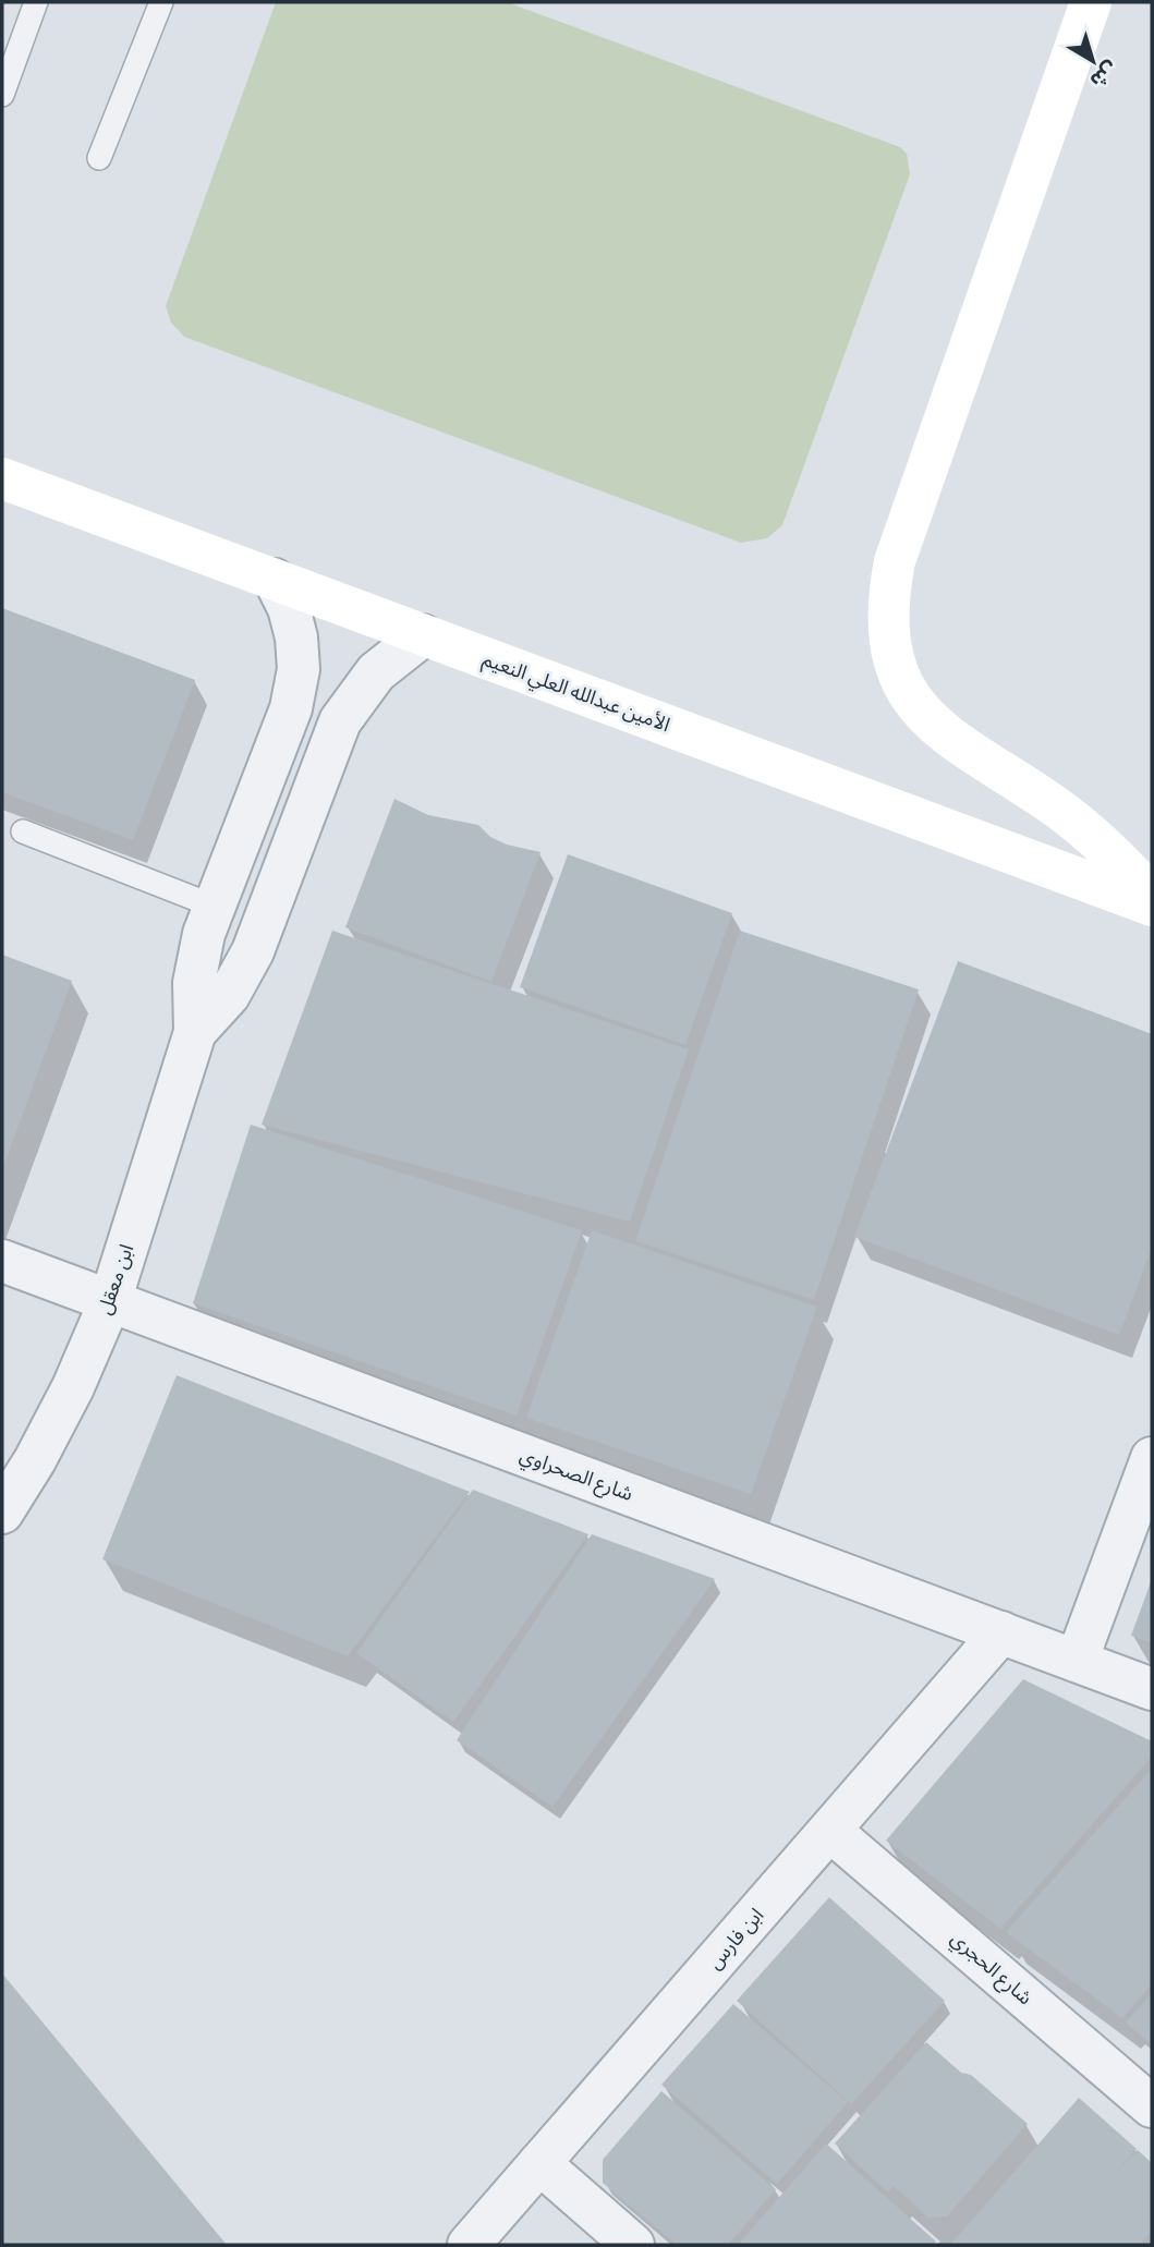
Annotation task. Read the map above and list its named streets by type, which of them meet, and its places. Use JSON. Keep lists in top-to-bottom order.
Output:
{
  "streets": {
    "main road": ["الأمين عبدالله العلي النعيم"],
    "street": [
      "ابن معقل",
      "شارع الصحراوي",
      "ابن فارس",
      "شارع الحجري"
    ]
  },
  "crossings": [
    ["الأمين عبدالله العلي النعيم", "ابن معقل"],
    ["ابن معقل", "شارع الصحراوي"],
    ["شارع الصحراوي", "ابن فارس"],
    ["ابن فارس", "شارع الحجري"]
  ],
  "north": "bottom right"
}
